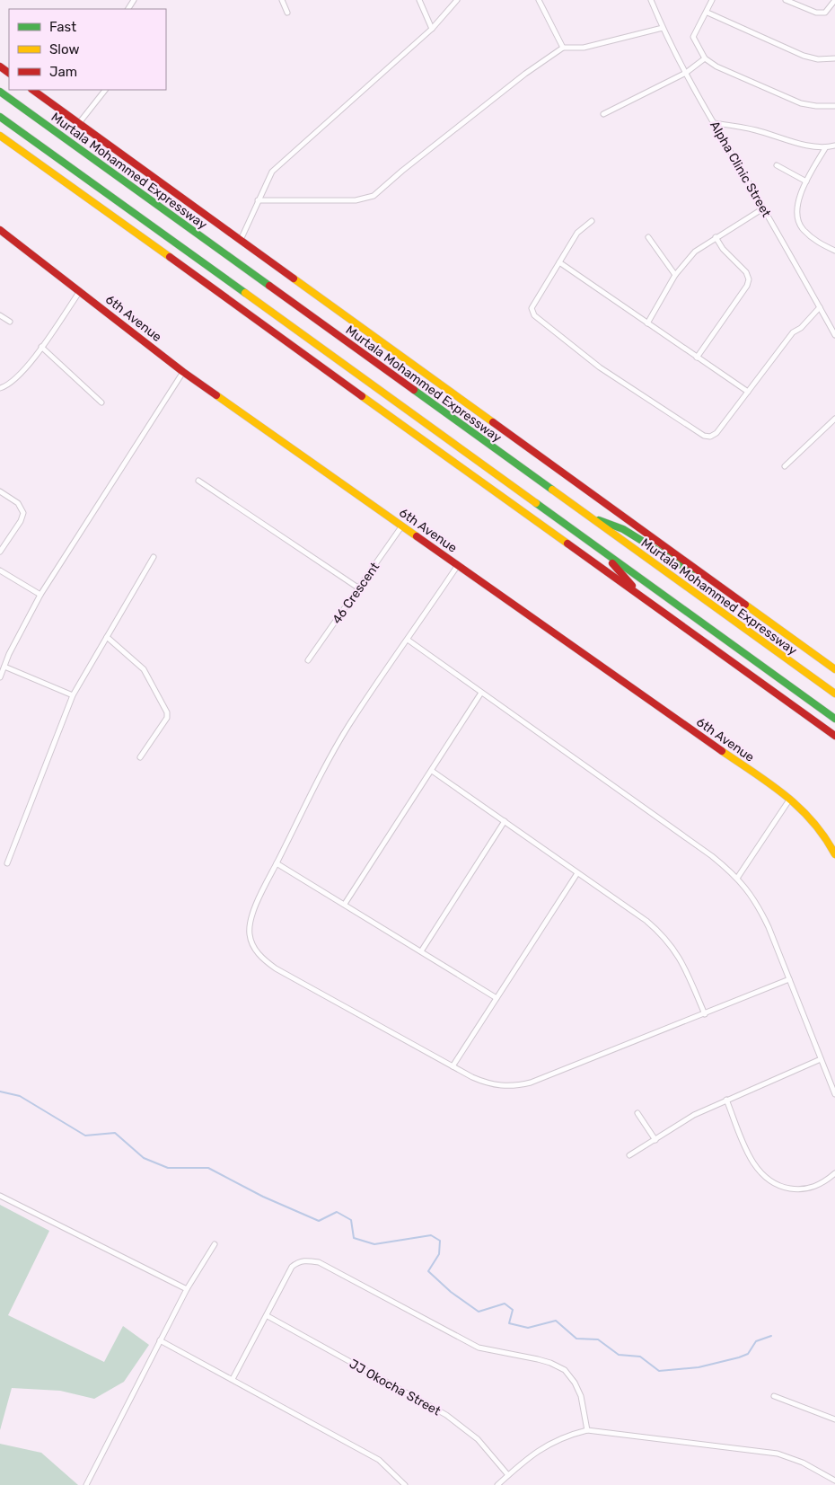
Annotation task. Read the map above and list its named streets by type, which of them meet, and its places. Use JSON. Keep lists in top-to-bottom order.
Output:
{
  "streets": {
    "main road": ["Murtala Mohammed Expressway", "6th Avenue"],
    "street": ["Alpha Clinic Street", "46 Crescent", "JJ Okocha Street"]
  },
  "crossings": [
    ["6th Avenue", "46 Crescent"]
  ],
  "legend": ["Fast", "Slow", "Jam"]
}
